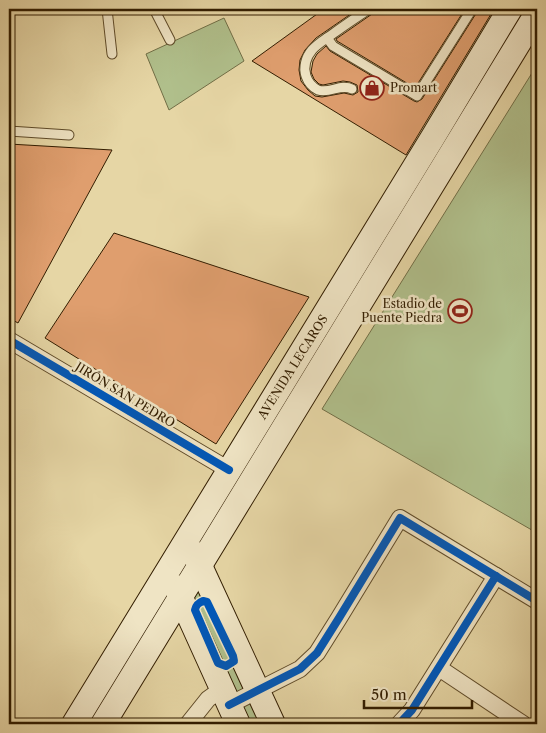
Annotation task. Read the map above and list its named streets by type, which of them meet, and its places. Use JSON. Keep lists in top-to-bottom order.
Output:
{
  "streets": {
    "main road": ["AVENIDA LECAROS"],
    "street": ["JIRÓN SAN PEDRO"]
  },
  "crossings": [
    ["AVENIDA LECAROS", "JIRÓN SAN PEDRO"]
  ],
  "places": {
    "shop": ["Promart"],
    "sports": ["Estadio de Puente Piedra"]
  },
  "scale_bar": "50 m"
}
